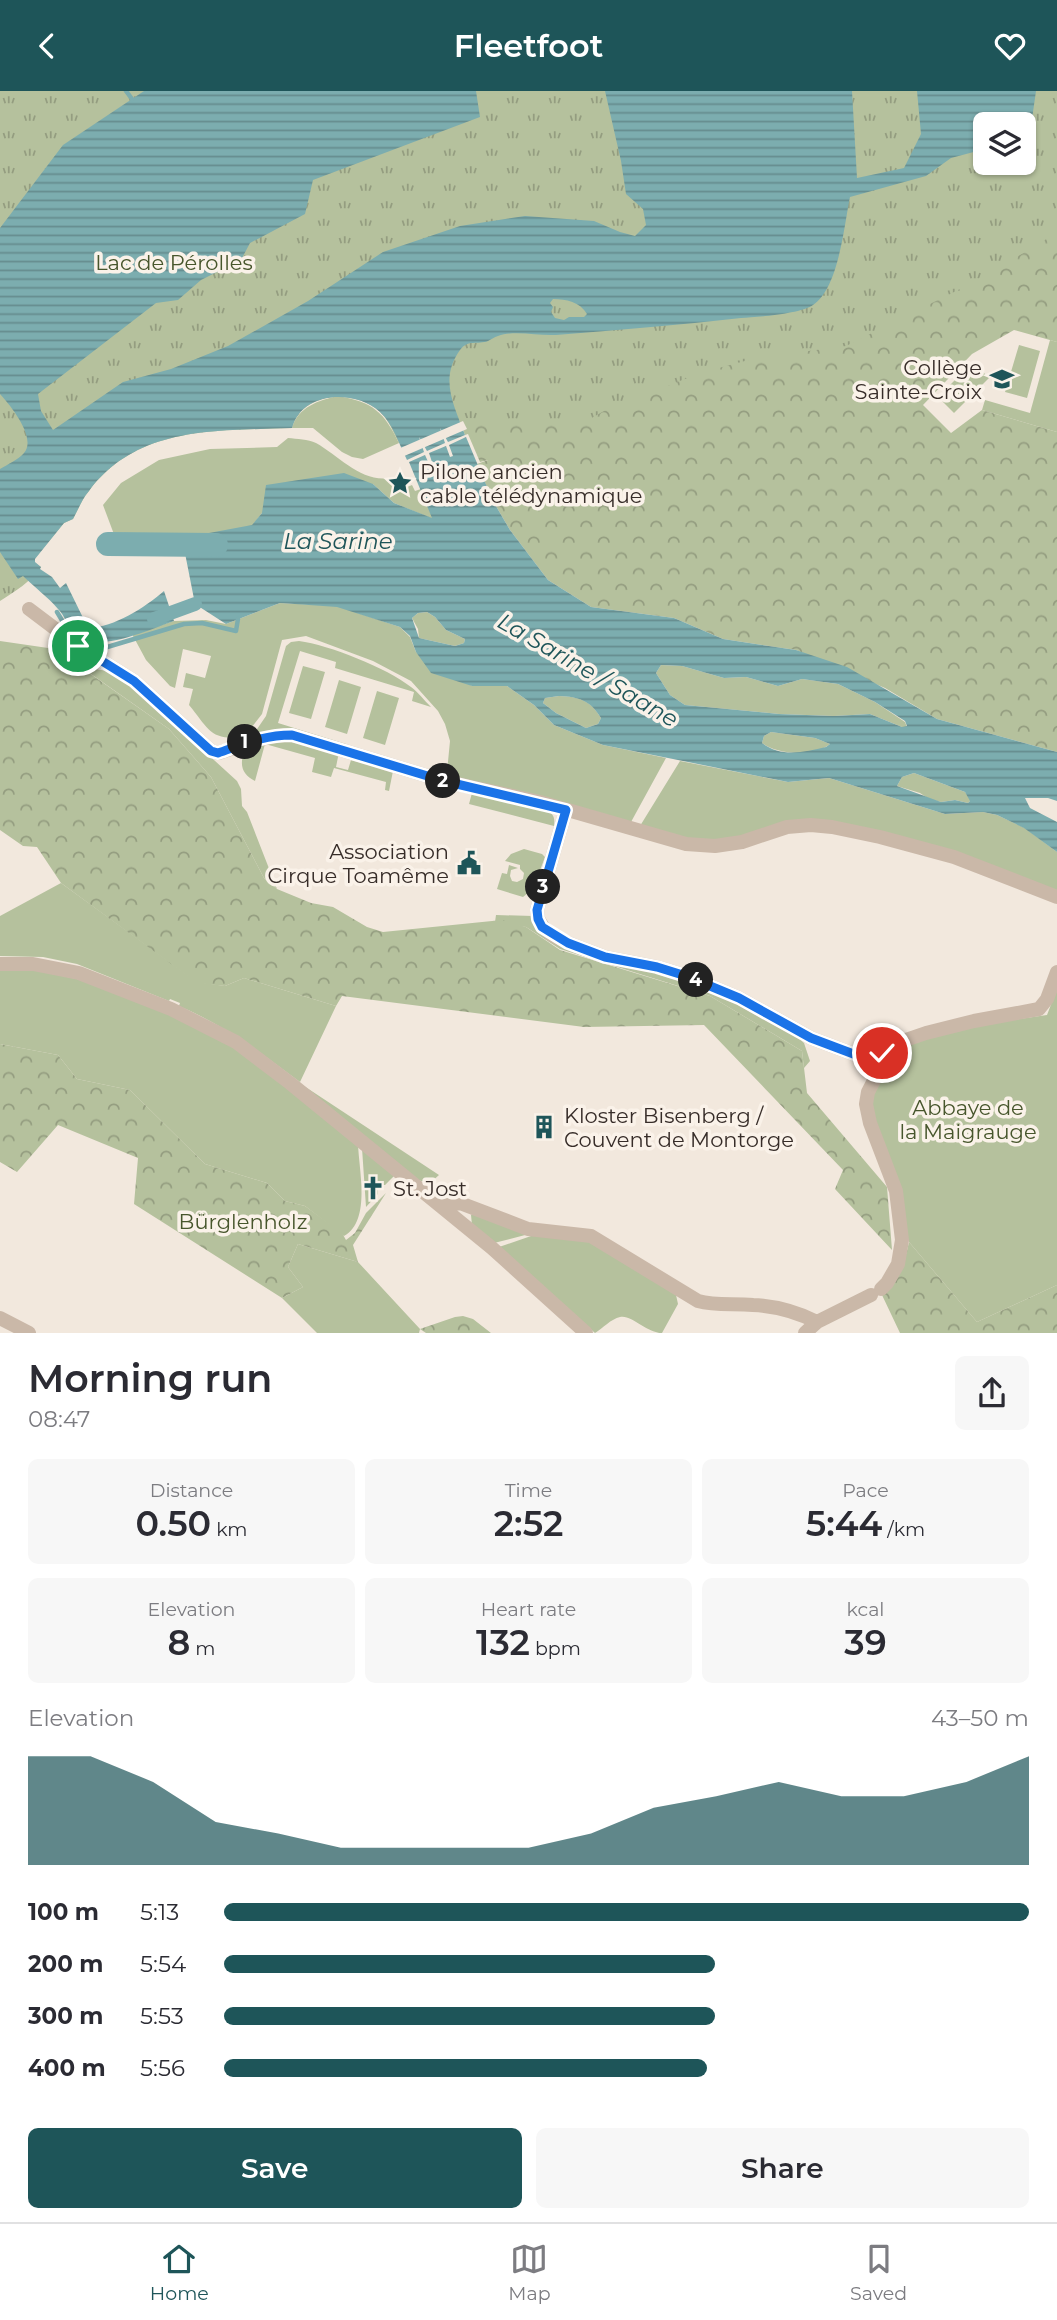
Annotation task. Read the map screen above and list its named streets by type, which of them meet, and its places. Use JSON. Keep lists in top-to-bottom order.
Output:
{
  "water": ["La Sarine", "La Sarine / Saane"],
  "parks": ["Lac de Pérolles", "Abbaye de la Maigrauge", "Bürglenholz"],
  "places": {
    "school or university": ["Collège Sainte-Croix"],
    "place": ["Pilone ancien cable télédynamique"],
    "public building": ["Association Cirque Toamême"],
    "building": ["Kloster Bisenberg / Couvent de Montorge"],
    "church": ["St. Jost"]
  },
  "page": {
    "header": "Fleetfoot",
    "pins": [
      "1",
      "2",
      "3",
      "4"
    ],
    "heading": ["Morning run", "08:47"],
    "stats": [
      ["Distance", "0.50 km"],
      ["Time", "2:52"],
      ["Pace", "5:44 /km"],
      ["Elevation", "8 m"],
      ["Heart rate", "132 bpm"],
      ["kcal", "39"]
    ],
    "chart": ["Elevation", "43–50 m"],
    "list": [
      {
        "name": "100 m",
        "note": "5:13"
      },
      {
        "name": "200 m",
        "note": "5:54"
      },
      {
        "name": "300 m",
        "note": "5:53"
      },
      {
        "name": "400 m",
        "note": "5:56"
      }
    ],
    "buttons": ["Save", "Share"],
    "tabs": ["Home", "Map", "Saved"]
  }
}
